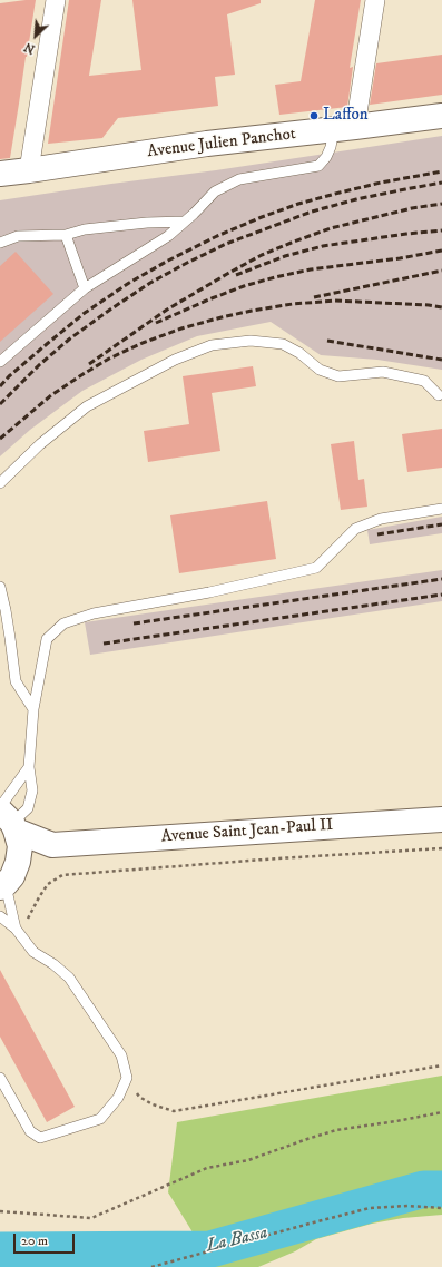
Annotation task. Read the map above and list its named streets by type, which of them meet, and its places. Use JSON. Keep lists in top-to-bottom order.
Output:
{
  "streets": {
    "street": ["Avenue Julien Panchot", "Avenue Saint Jean-Paul II"]
  },
  "water": ["La Bassa"],
  "places": ["Laffon"],
  "scale_bar": "20 m",
  "north": "bottom left"
}
